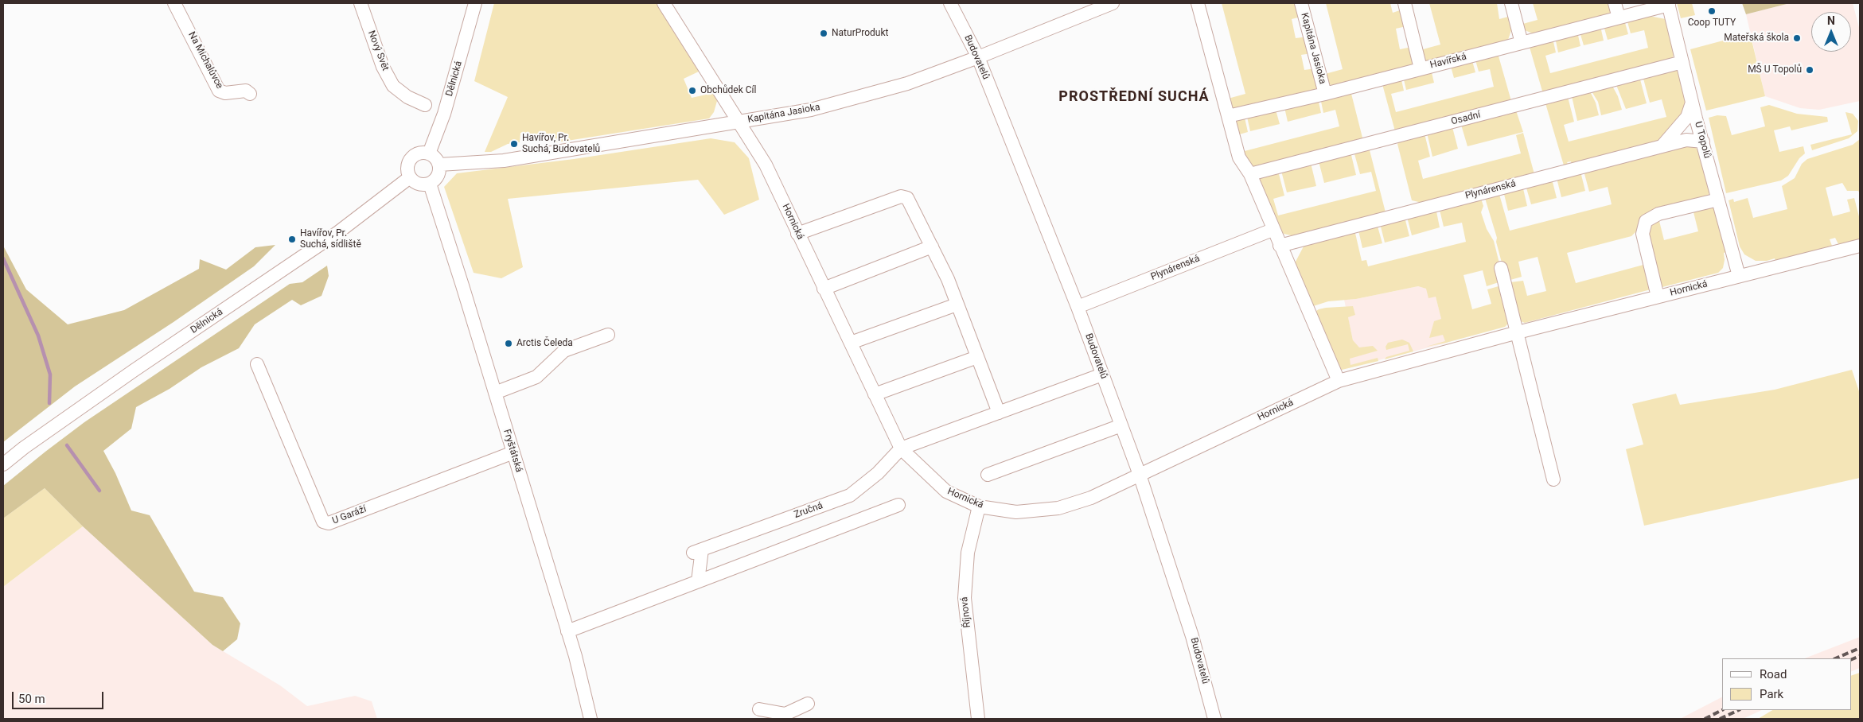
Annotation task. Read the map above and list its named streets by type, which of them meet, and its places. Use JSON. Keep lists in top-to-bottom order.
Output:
{
  "streets": {
    "street": [
      "Kapitána Jasioka",
      "Nový Svět",
      "Budovatelů",
      "Na Michalůvce",
      "Havířská",
      "Dělnická",
      "Osadní",
      "U Topolů",
      "Plynárenská",
      "Hornická",
      "Fryštátská",
      "Zručná",
      "U Garáží",
      "Říjnová"
    ]
  },
  "crossings": [
    ["Kapitána Jasioka", "Budovatelů"],
    ["Kapitána Jasioka", "Havířská"],
    ["Kapitána Jasioka", "Dělnická"],
    ["Kapitána Jasioka", "Hornická"],
    ["Kapitána Jasioka", "Fryštátská"],
    ["Budovatelů", "Plynárenská"],
    ["Budovatelů", "Hornická"],
    ["Havířská", "U Topolů"],
    ["Dělnická", "Fryštátská"],
    ["Osadní", "U Topolů"],
    ["U Topolů", "Plynárenská"],
    ["U Topolů", "Hornická"],
    ["Hornická", "Zručná"],
    ["Hornická", "Říjnová"],
    ["Fryštátská", "U Garáží"]
  ],
  "districts": ["PROSTŘEDNÍ SUCHÁ"],
  "places": [
    "Coop TUTY",
    "NaturProdukt",
    "Mateřská škola",
    "MŠ U Topolů",
    "Obchůdek Cíl",
    "Havířov, Pr. Suchá, Budovatelů",
    "Havířov, Pr. Suchá, sídliště",
    "Arctis Čeleda"
  ],
  "legend": ["Road", "Park"],
  "scale_bar": "50 m",
  "north": "top"
}
